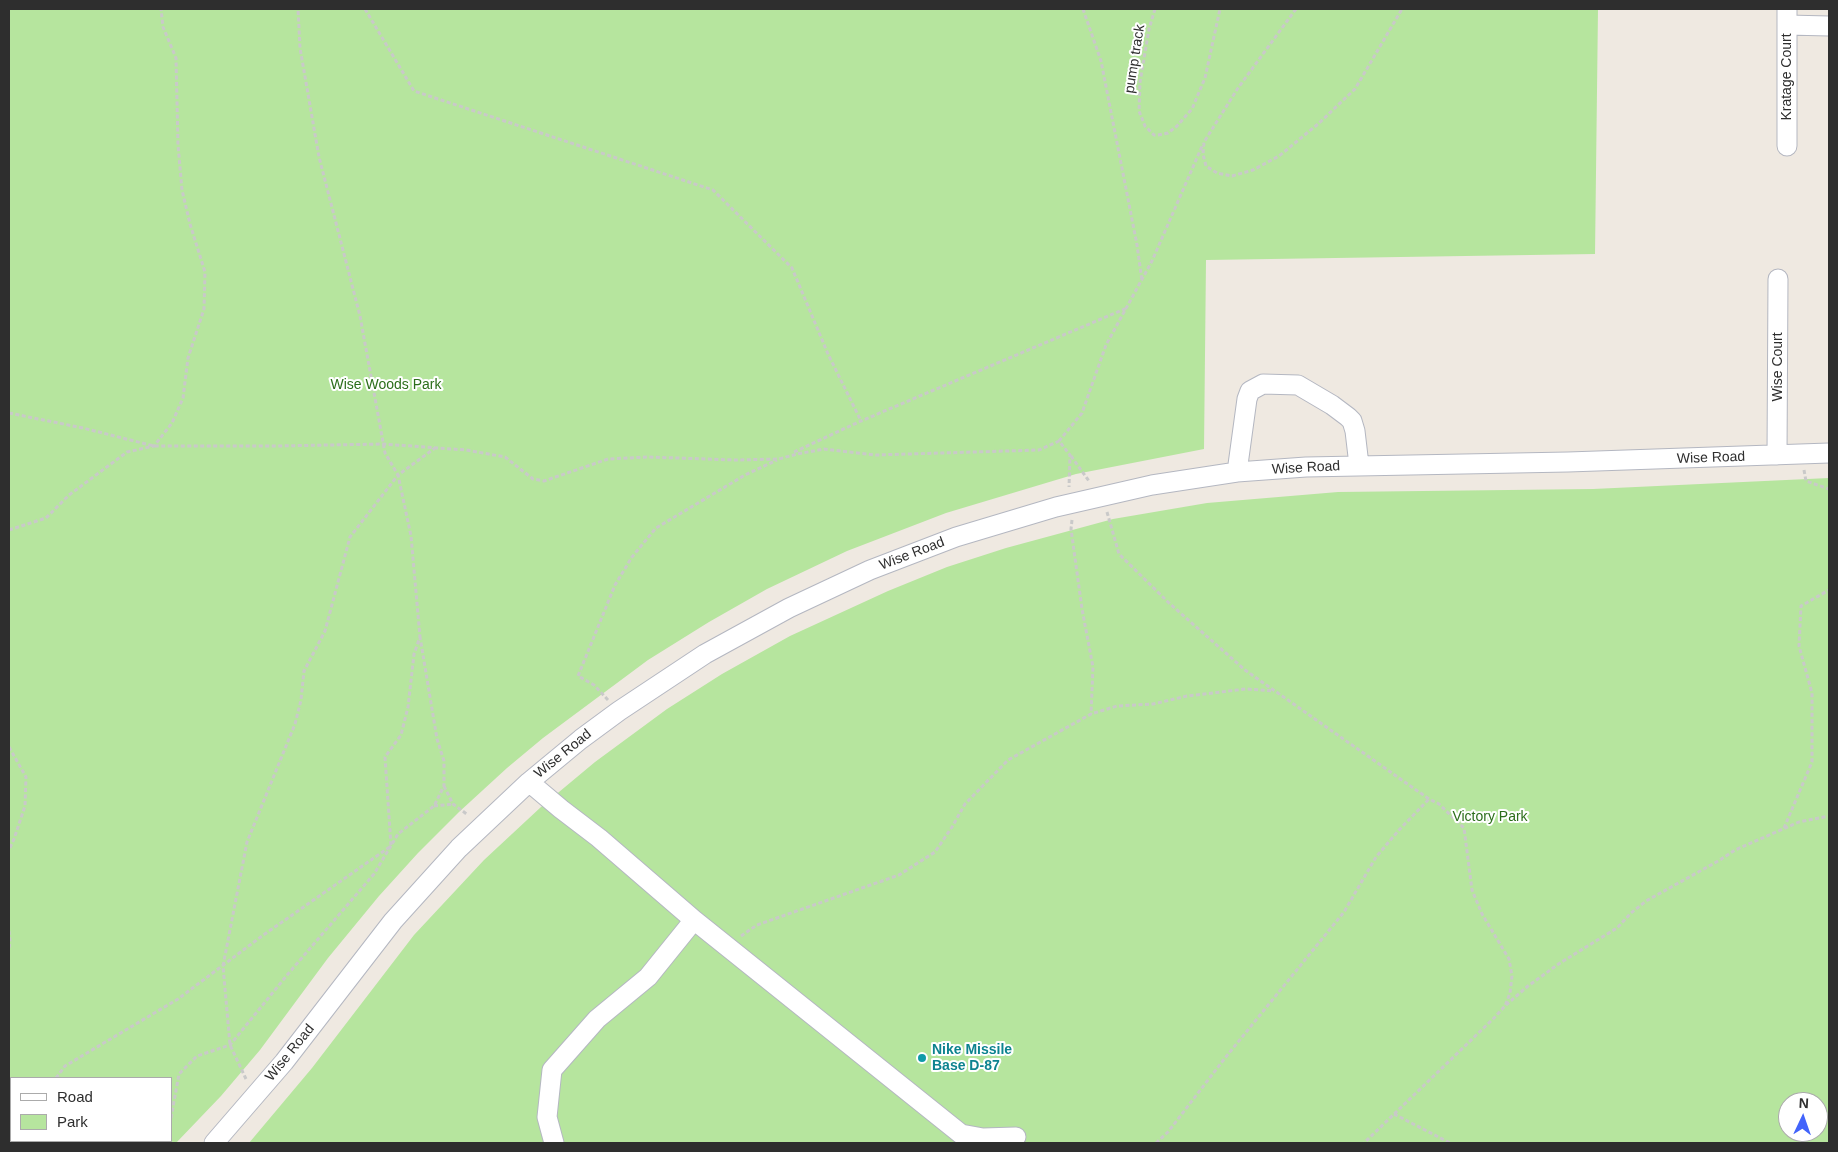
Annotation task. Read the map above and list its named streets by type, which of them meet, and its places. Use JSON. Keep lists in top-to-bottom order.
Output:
{
  "streets": {
    "street": ["Kratage Court", "Wise Court", "Wise Road"],
    "path": ["pump track"]
  },
  "crossings": [
    ["Wise Court", "Wise Road"]
  ],
  "parks": ["Wise Woods Park", "Victory Park"],
  "places": ["Nike Missile Base D-87"],
  "legend": ["Road", "Park"],
  "north": "top"
}
